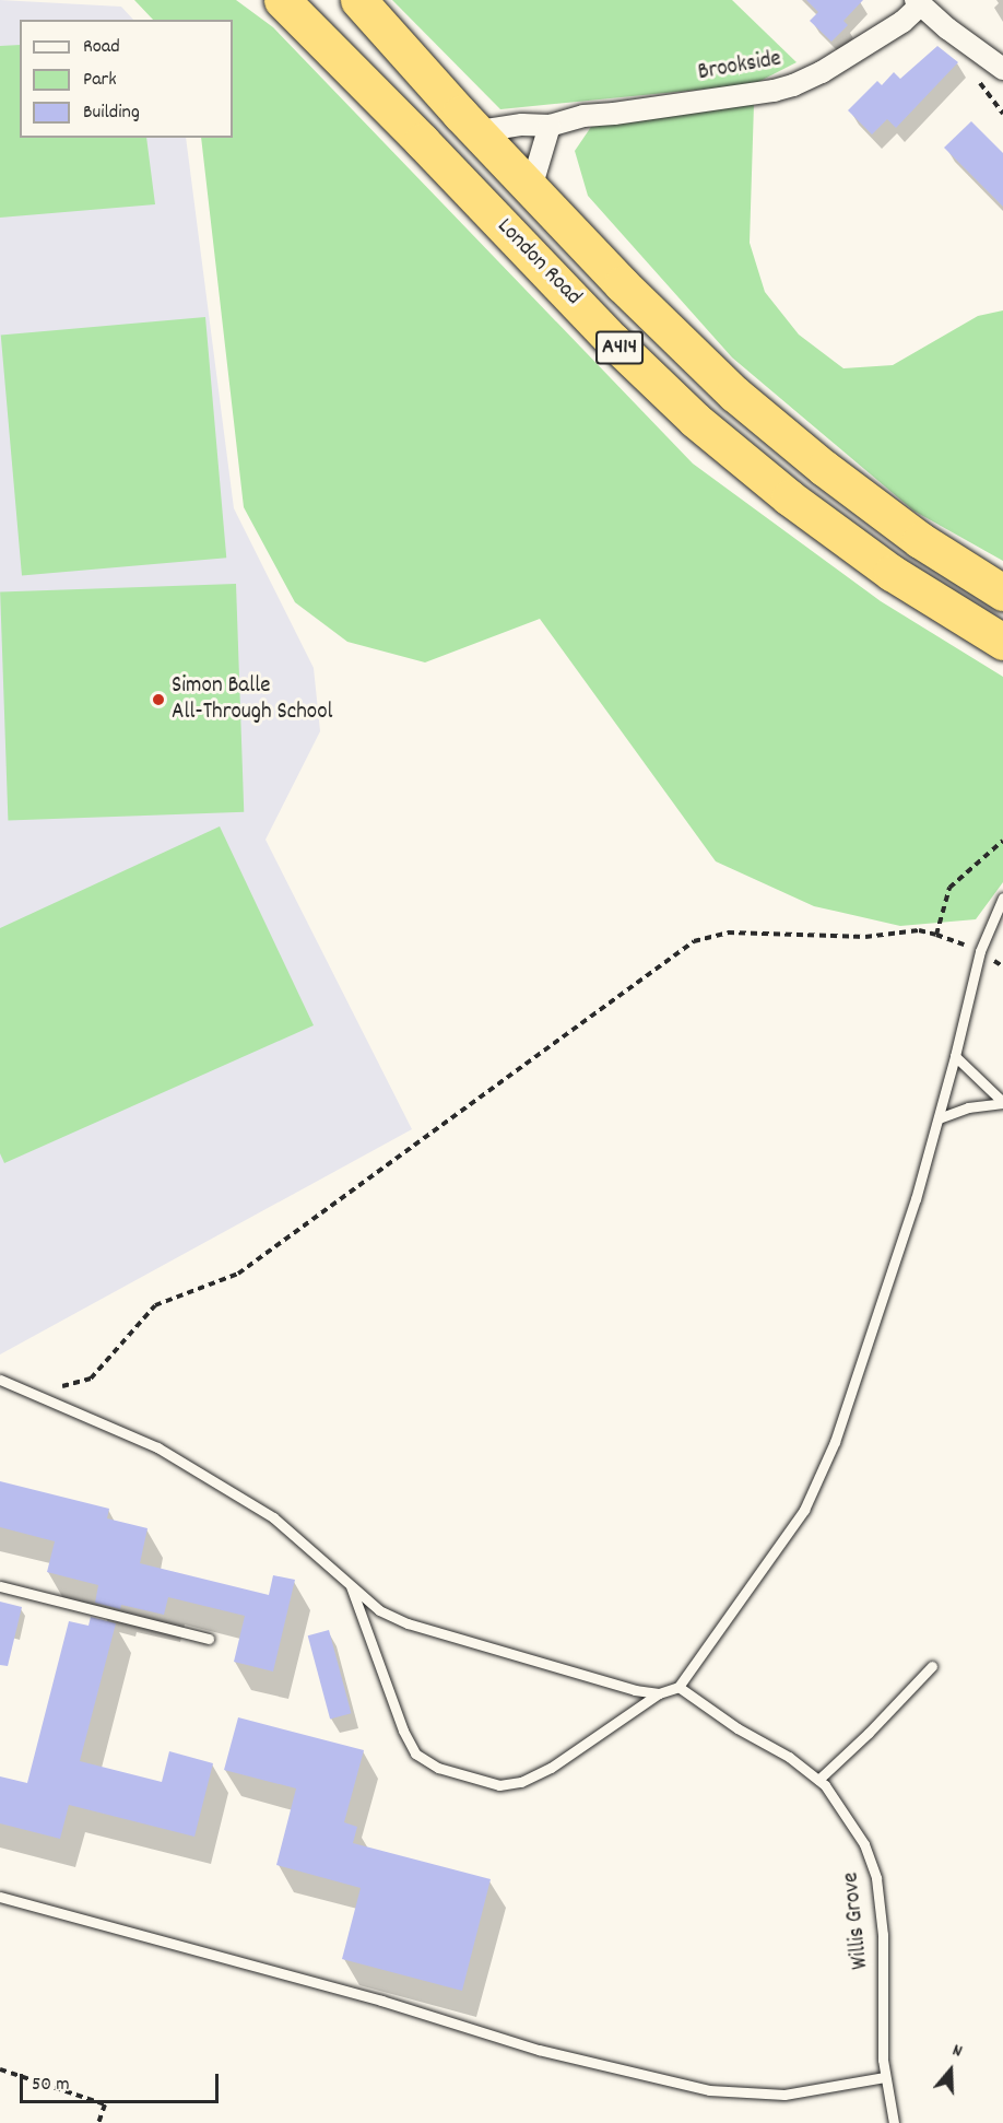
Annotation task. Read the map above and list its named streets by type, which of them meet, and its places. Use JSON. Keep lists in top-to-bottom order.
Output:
{
  "streets": {
    "highway": ["London Road", "A414"],
    "street": ["Brookside"],
    "lane": ["Willis Grove"]
  },
  "crossings": [
    ["Brookside", "London Road"]
  ],
  "places": ["Simon Balle All-Through School"],
  "legend": ["Road", "Park", "Building"],
  "scale_bar": "50 m",
  "north": "top"
}
